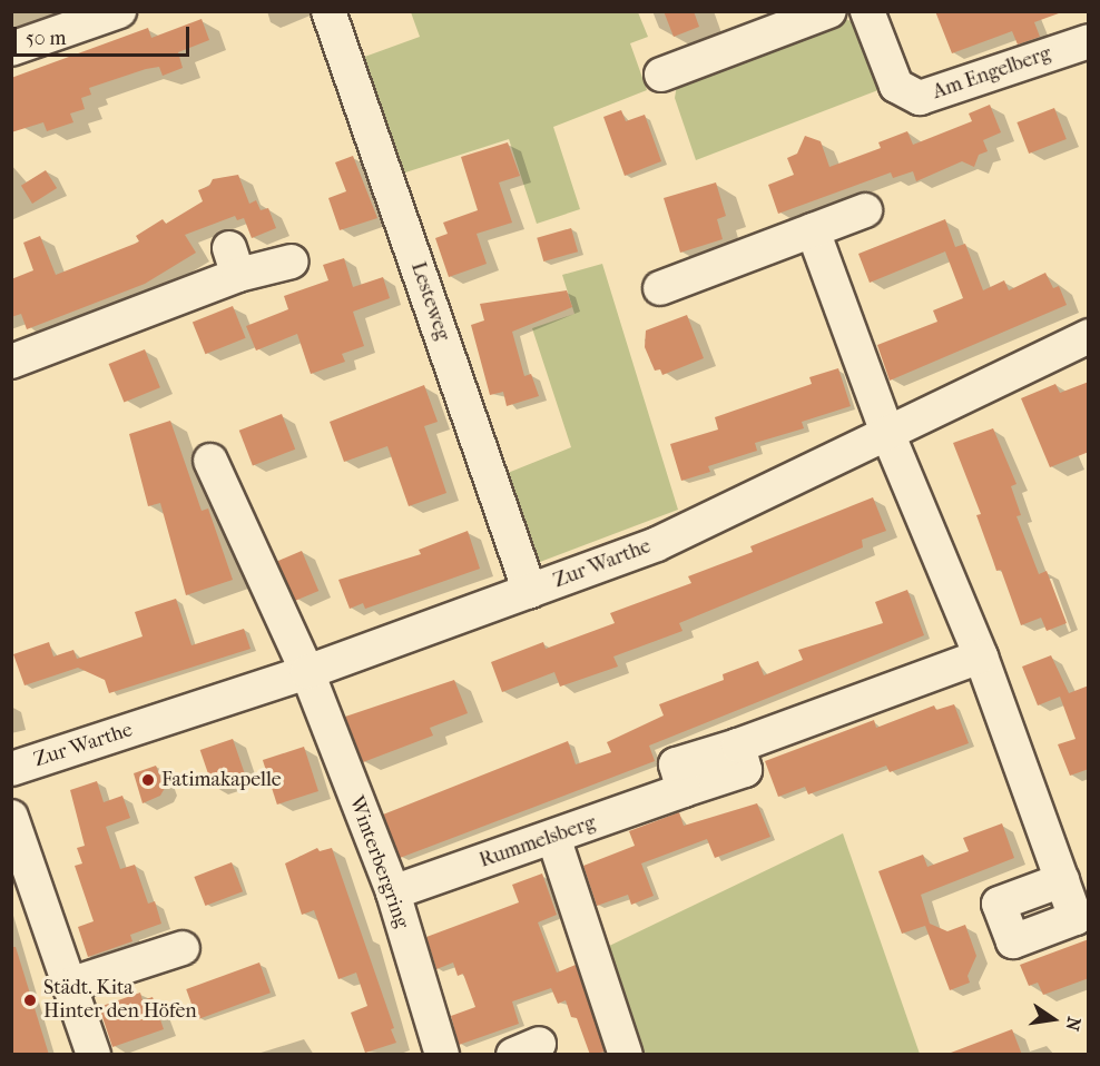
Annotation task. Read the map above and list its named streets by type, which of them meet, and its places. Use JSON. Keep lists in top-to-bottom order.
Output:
{
  "streets": {
    "street": [
      "Am Engelberg",
      "Lesteweg",
      "Zur Warthe",
      "Rummelsberg",
      "Winterbergring"
    ]
  },
  "crossings": [
    ["Lesteweg", "Zur Warthe"],
    ["Zur Warthe", "Winterbergring"],
    ["Rummelsberg", "Winterbergring"]
  ],
  "places": ["Fatimakapelle", "Städt. Kita Hinter den Höfen"],
  "scale_bar": "50 m",
  "north": "right"
}
